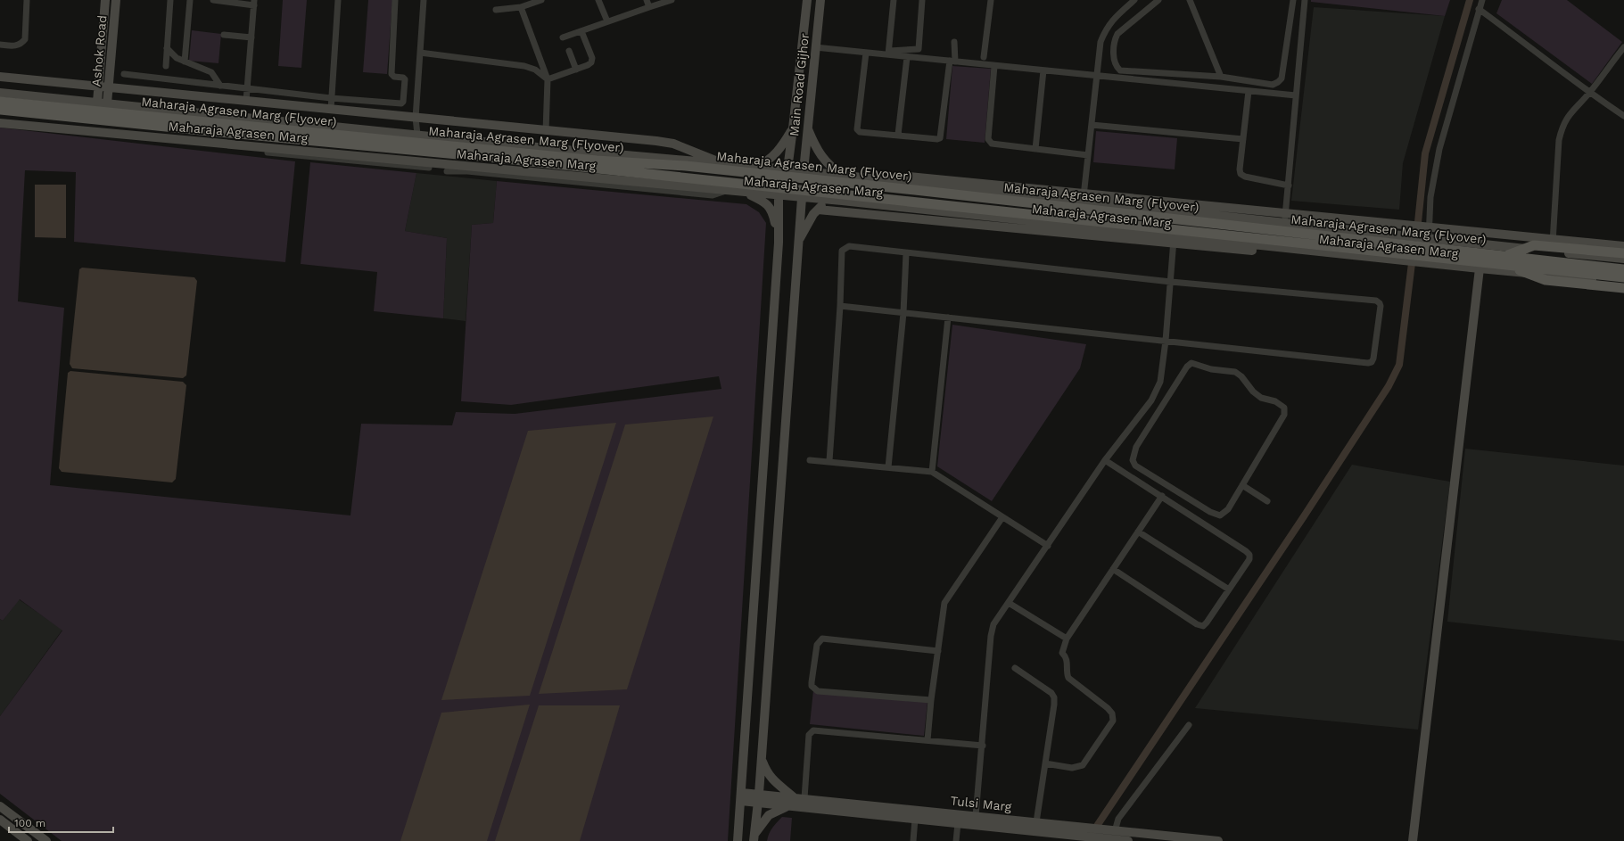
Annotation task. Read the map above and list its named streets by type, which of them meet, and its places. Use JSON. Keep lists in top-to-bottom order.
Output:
{
  "streets": {
    "main road": ["Maharaja Agrasen Marg (Flyover)"],
    "street": [
      "Ashok Road",
      "Main Road Gijhor",
      "Maharaja Agrasen Marg",
      "Tulsi Marg"
    ]
  },
  "crossings": [
    ["Ashok Road", "Maharaja Agrasen Marg"],
    ["Main Road Gijhor", "Maharaja Agrasen Marg"]
  ],
  "scale_bar": "100 m"
}
